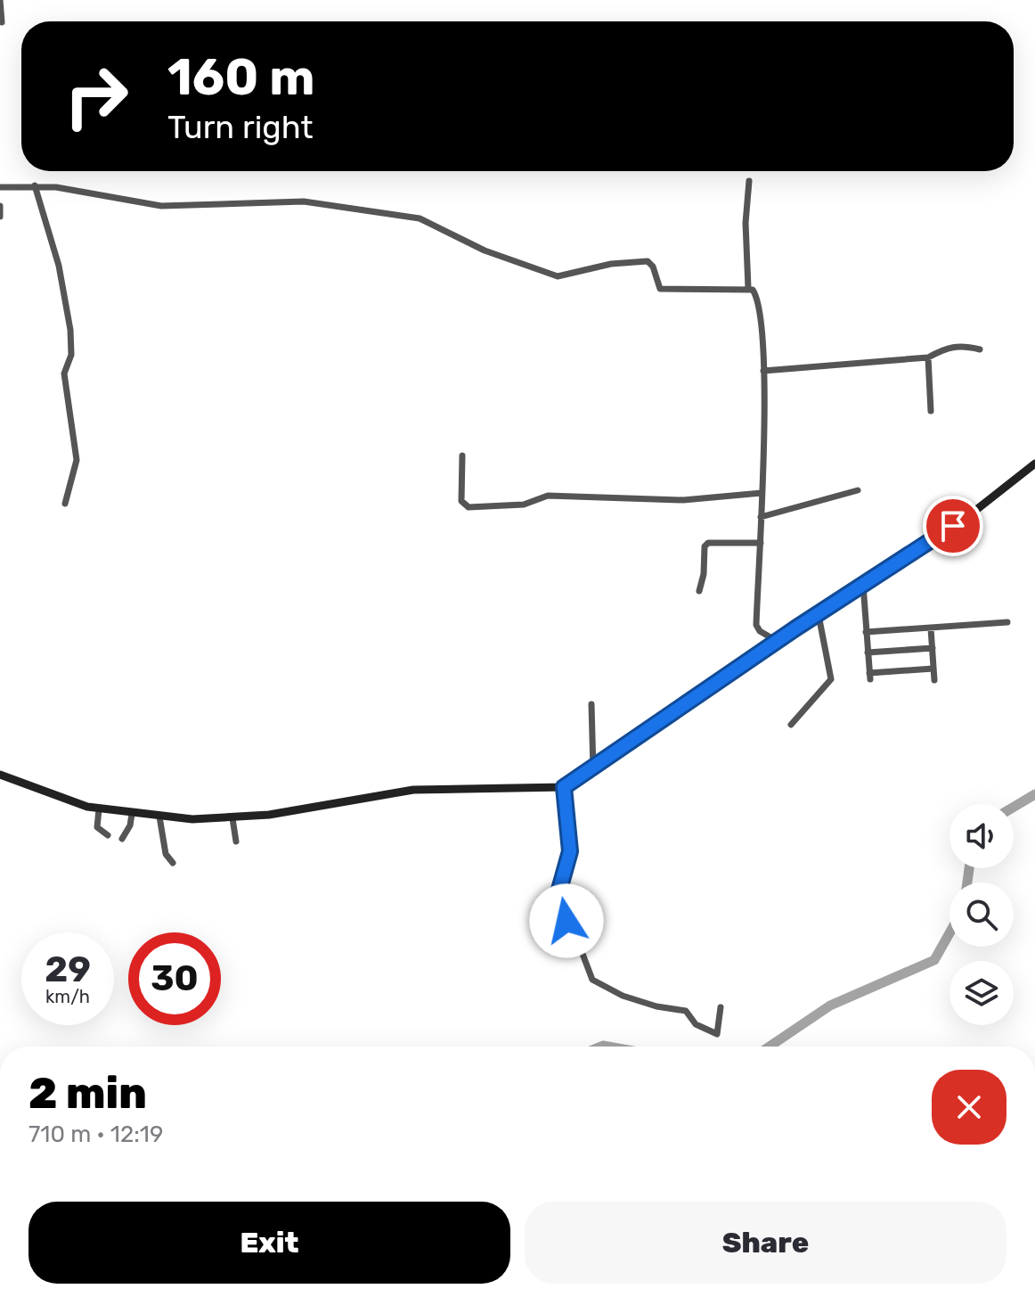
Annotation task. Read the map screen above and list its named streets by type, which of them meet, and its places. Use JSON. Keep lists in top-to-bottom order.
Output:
{
  "page": {
    "turn": ["160 m", "Turn right"],
    "speed": "29 km/h",
    "limit": "30",
    "heading": ["2 min", "710 m · 12:19"],
    "buttons": ["Exit", "Share"]
  }
}
